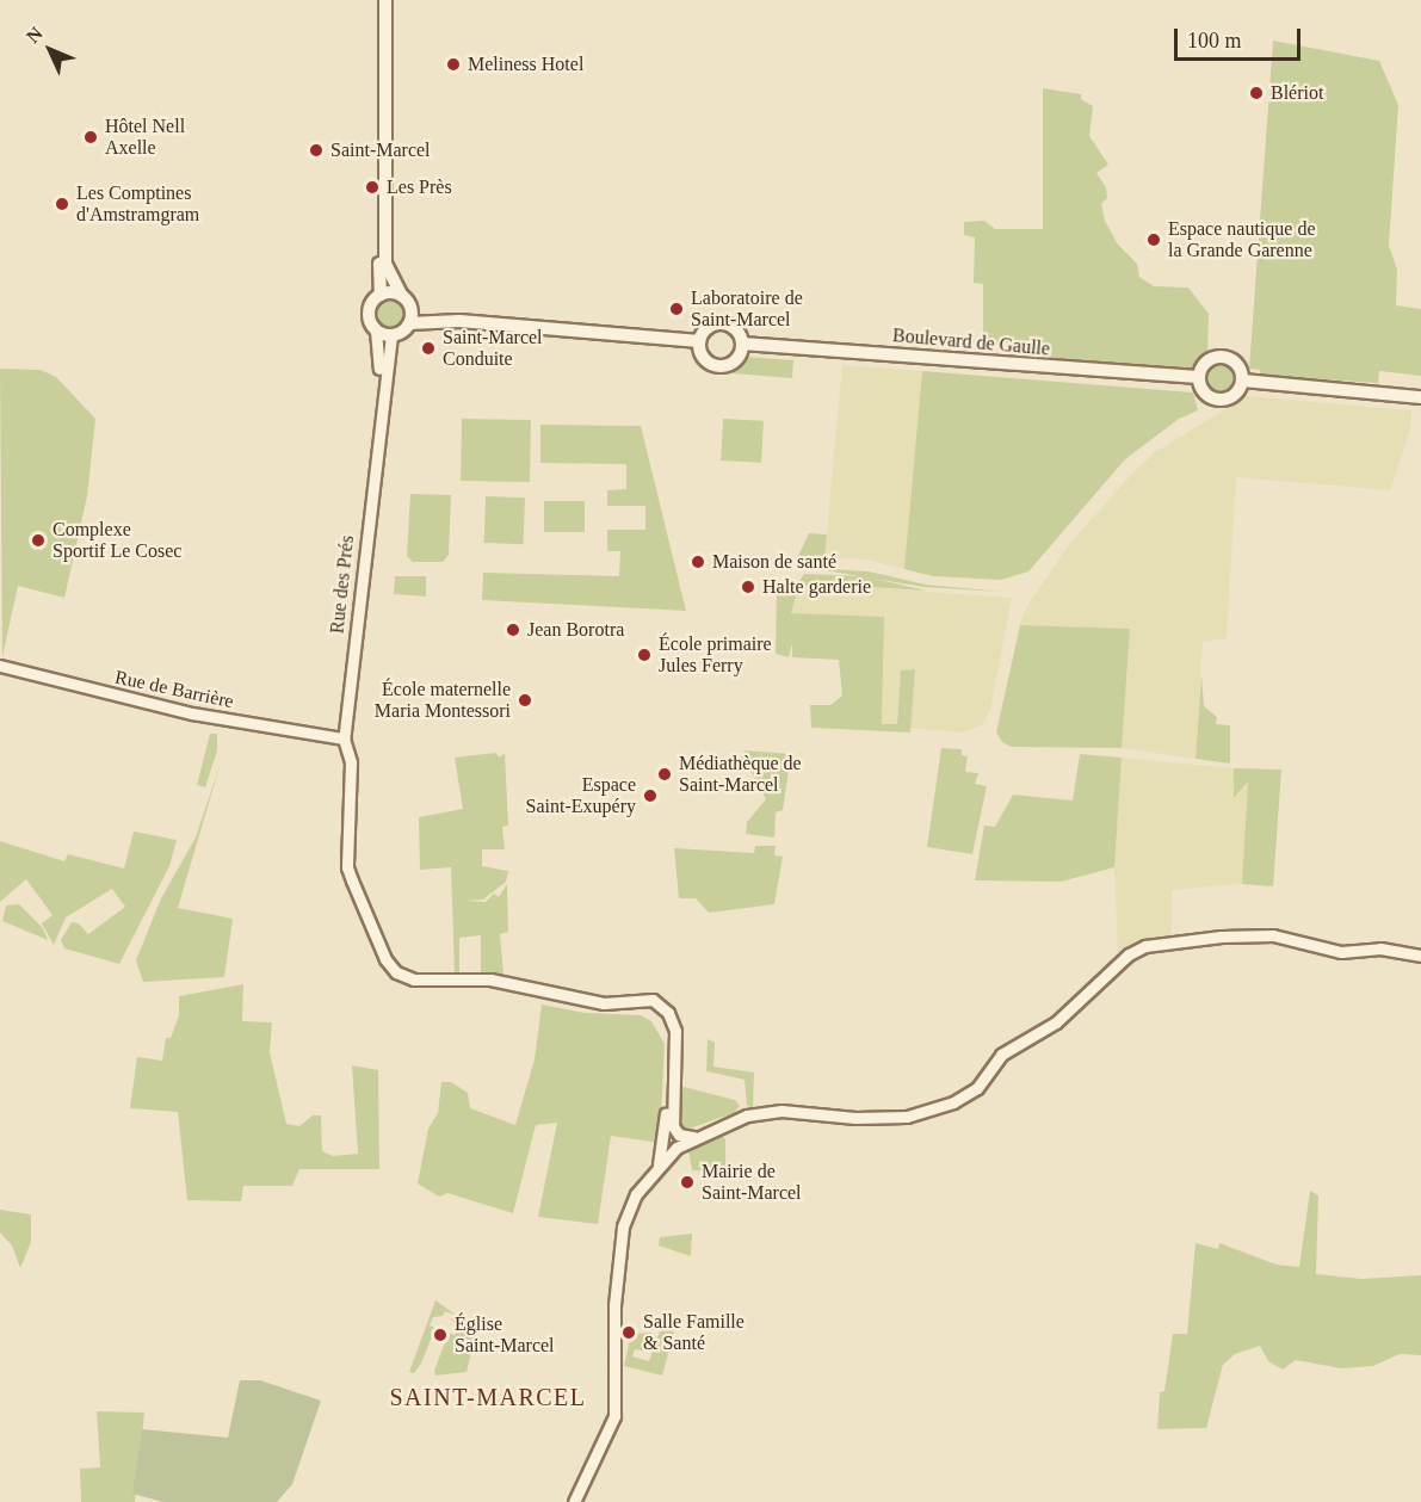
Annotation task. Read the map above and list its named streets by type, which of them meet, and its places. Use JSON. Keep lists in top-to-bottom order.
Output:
{
  "streets": {
    "main road": ["Boulevard de Gaulle"],
    "street": ["Rue des Prés", "Rue de Barrière"]
  },
  "crossings": [
    ["Rue des Prés", "Rue de Barrière"]
  ],
  "districts": ["SAINT-MARCEL"],
  "places": [
    "Meliness Hotel",
    "Blériot",
    "Hôtel Nell Axelle",
    "Saint-Marcel",
    "Les Près",
    "Les Comptines d'Amstramgram",
    "Espace nautique de la Grande Garenne",
    "Laboratoire de Saint-Marcel",
    "Saint-Marcel Conduite",
    "Complexe Sportif Le Cosec",
    "Maison de santé",
    "Halte garderie",
    "Jean Borotra",
    "École primaire Jules Ferry",
    "École maternelle Maria Montessori",
    "Médiathèque de Saint-Marcel",
    "Espace Saint-Exupéry",
    "Mairie de Saint-Marcel",
    "Salle Famille & Santé",
    "Église Saint-Marcel"
  ],
  "scale_bar": "100 m",
  "north": "top left"
}
